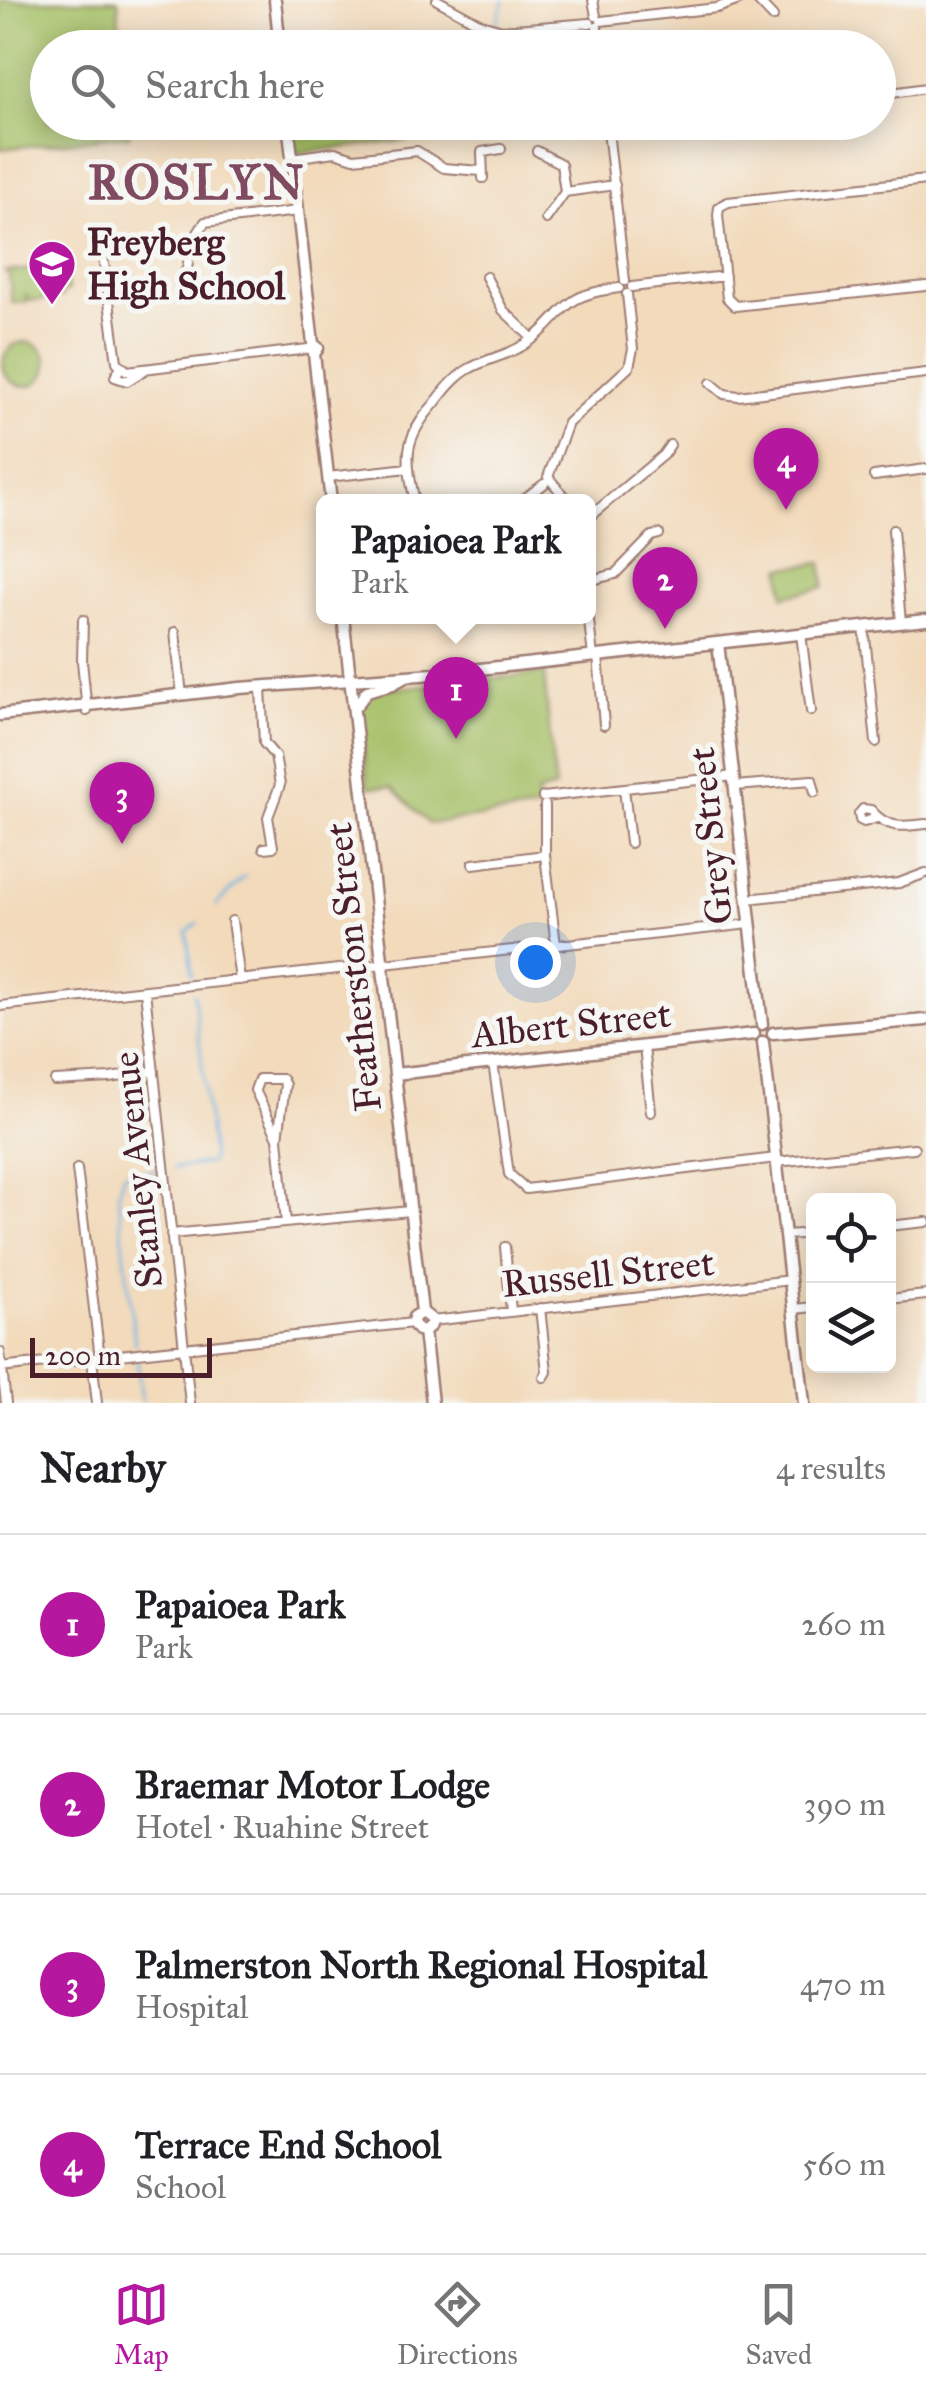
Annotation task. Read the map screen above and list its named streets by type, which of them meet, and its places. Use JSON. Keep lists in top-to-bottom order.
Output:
{
  "streets": {
    "main road": ["Grey Street", "Featherston Street", "Albert Street"],
    "street": ["Stanley Avenue", "Russell Street"]
  },
  "crossings": [
    ["Grey Street", "Albert Street"],
    ["Grey Street", "Russell Street"],
    ["Featherston Street", "Albert Street"],
    ["Featherston Street", "Russell Street"]
  ],
  "districts": ["ROSLYN"],
  "places": {
    "school or university": ["Freyberg High School"]
  },
  "scale_bar": "200 m",
  "page": {
    "search": "Search here",
    "pins": [
      "4",
      "2",
      "1",
      "3"
    ],
    "popup": ["Papaioea Park", "Park"],
    "scale": "200 m",
    "heading": ["Nearby", "4 results"],
    "list": [
      {
        "mark": "1",
        "name": "Papaioea Park",
        "note": "Park",
        "value": "260 m"
      },
      {
        "mark": "2",
        "name": "Braemar Motor Lodge",
        "note": "Hotel · Ruahine Street",
        "value": "390 m"
      },
      {
        "mark": "3",
        "name": "Palmerston North Regional Hospital",
        "note": "Hospital",
        "value": "470 m"
      },
      {
        "mark": "4",
        "name": "Terrace End School",
        "note": "School",
        "value": "560 m"
      }
    ],
    "nav": ["Map", "Directions", "Saved"]
  }
}
